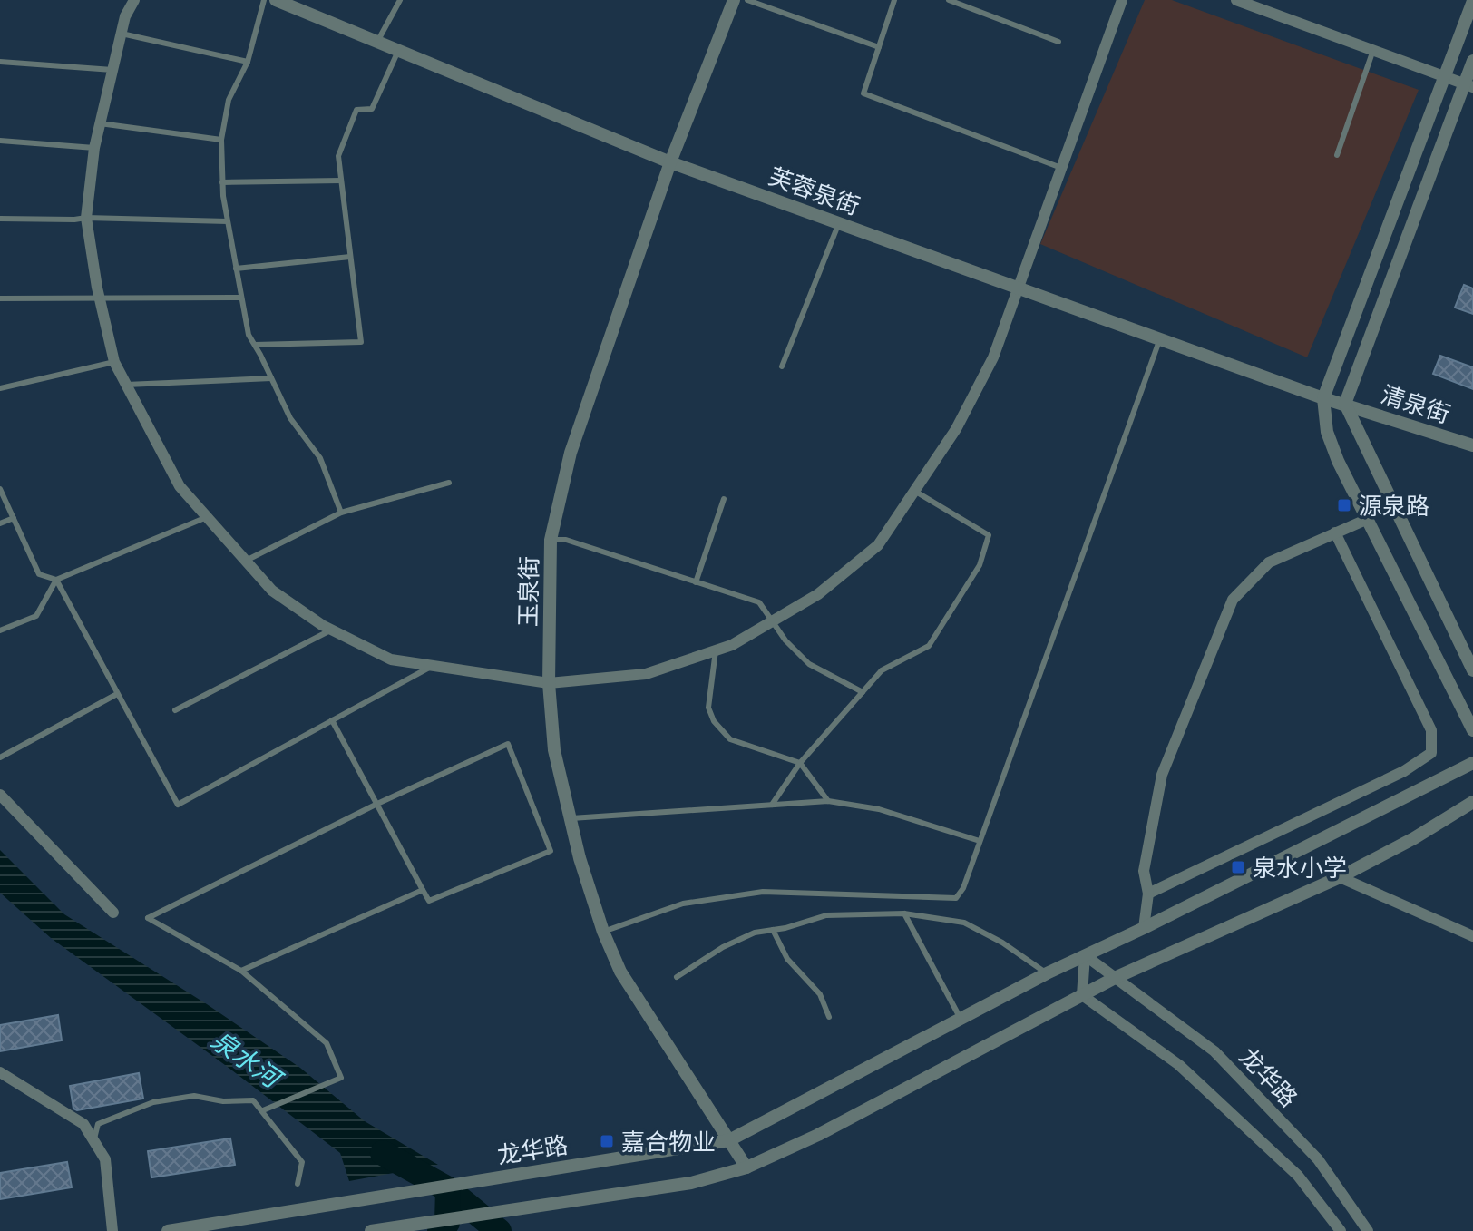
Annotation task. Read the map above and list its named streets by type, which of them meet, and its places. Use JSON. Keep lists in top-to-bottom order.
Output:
{
  "streets": {
    "street": [
      "芙蓉泉街",
      "清泉街",
      "玉泉街",
      "龙华路"
    ]
  },
  "crossings": [
    ["芙蓉泉街", "清泉街"],
    ["芙蓉泉街", "玉泉街"],
    ["玉泉街", "龙华路"]
  ],
  "water": ["泉水河"],
  "places": {
    "transit": ["源泉路", "泉水小学", "嘉合物业"]
  }
}
